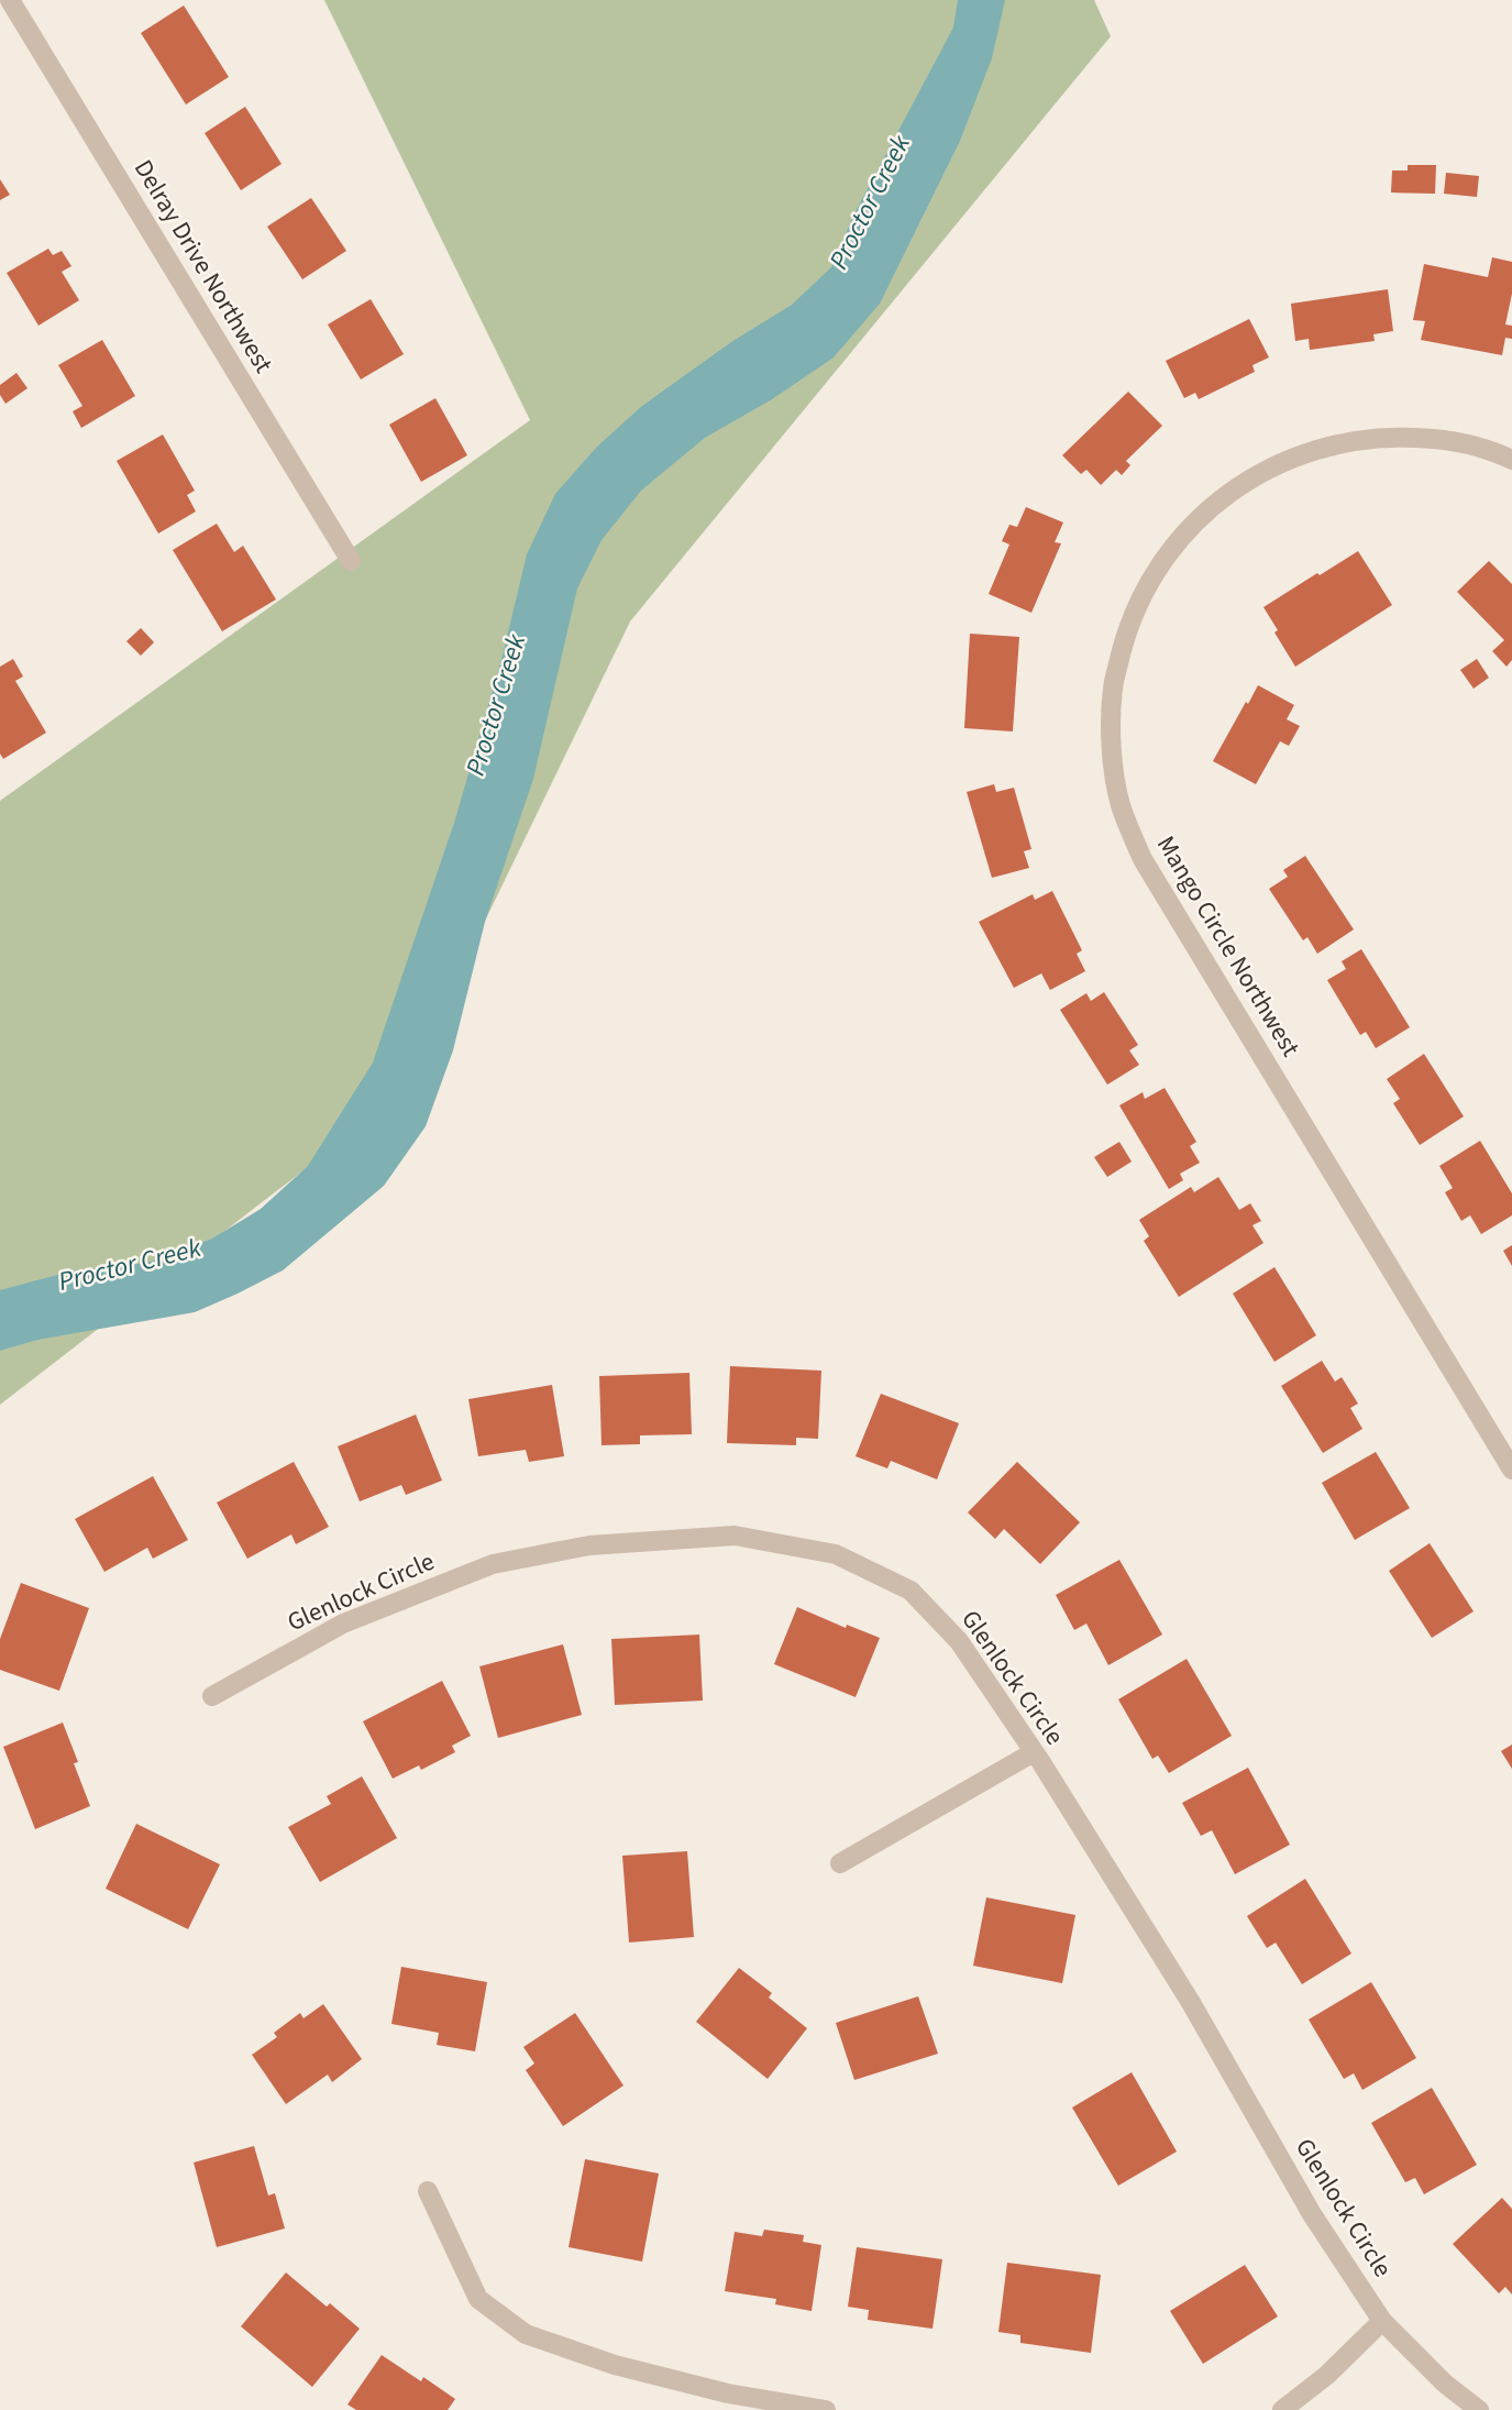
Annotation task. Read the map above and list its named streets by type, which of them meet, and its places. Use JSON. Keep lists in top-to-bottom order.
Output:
{
  "streets": {
    "street": ["Delray Drive Northwest", "Mango Circle Northwest", "Glenlock Circle"]
  },
  "water": ["Proctor Creek"]
}
